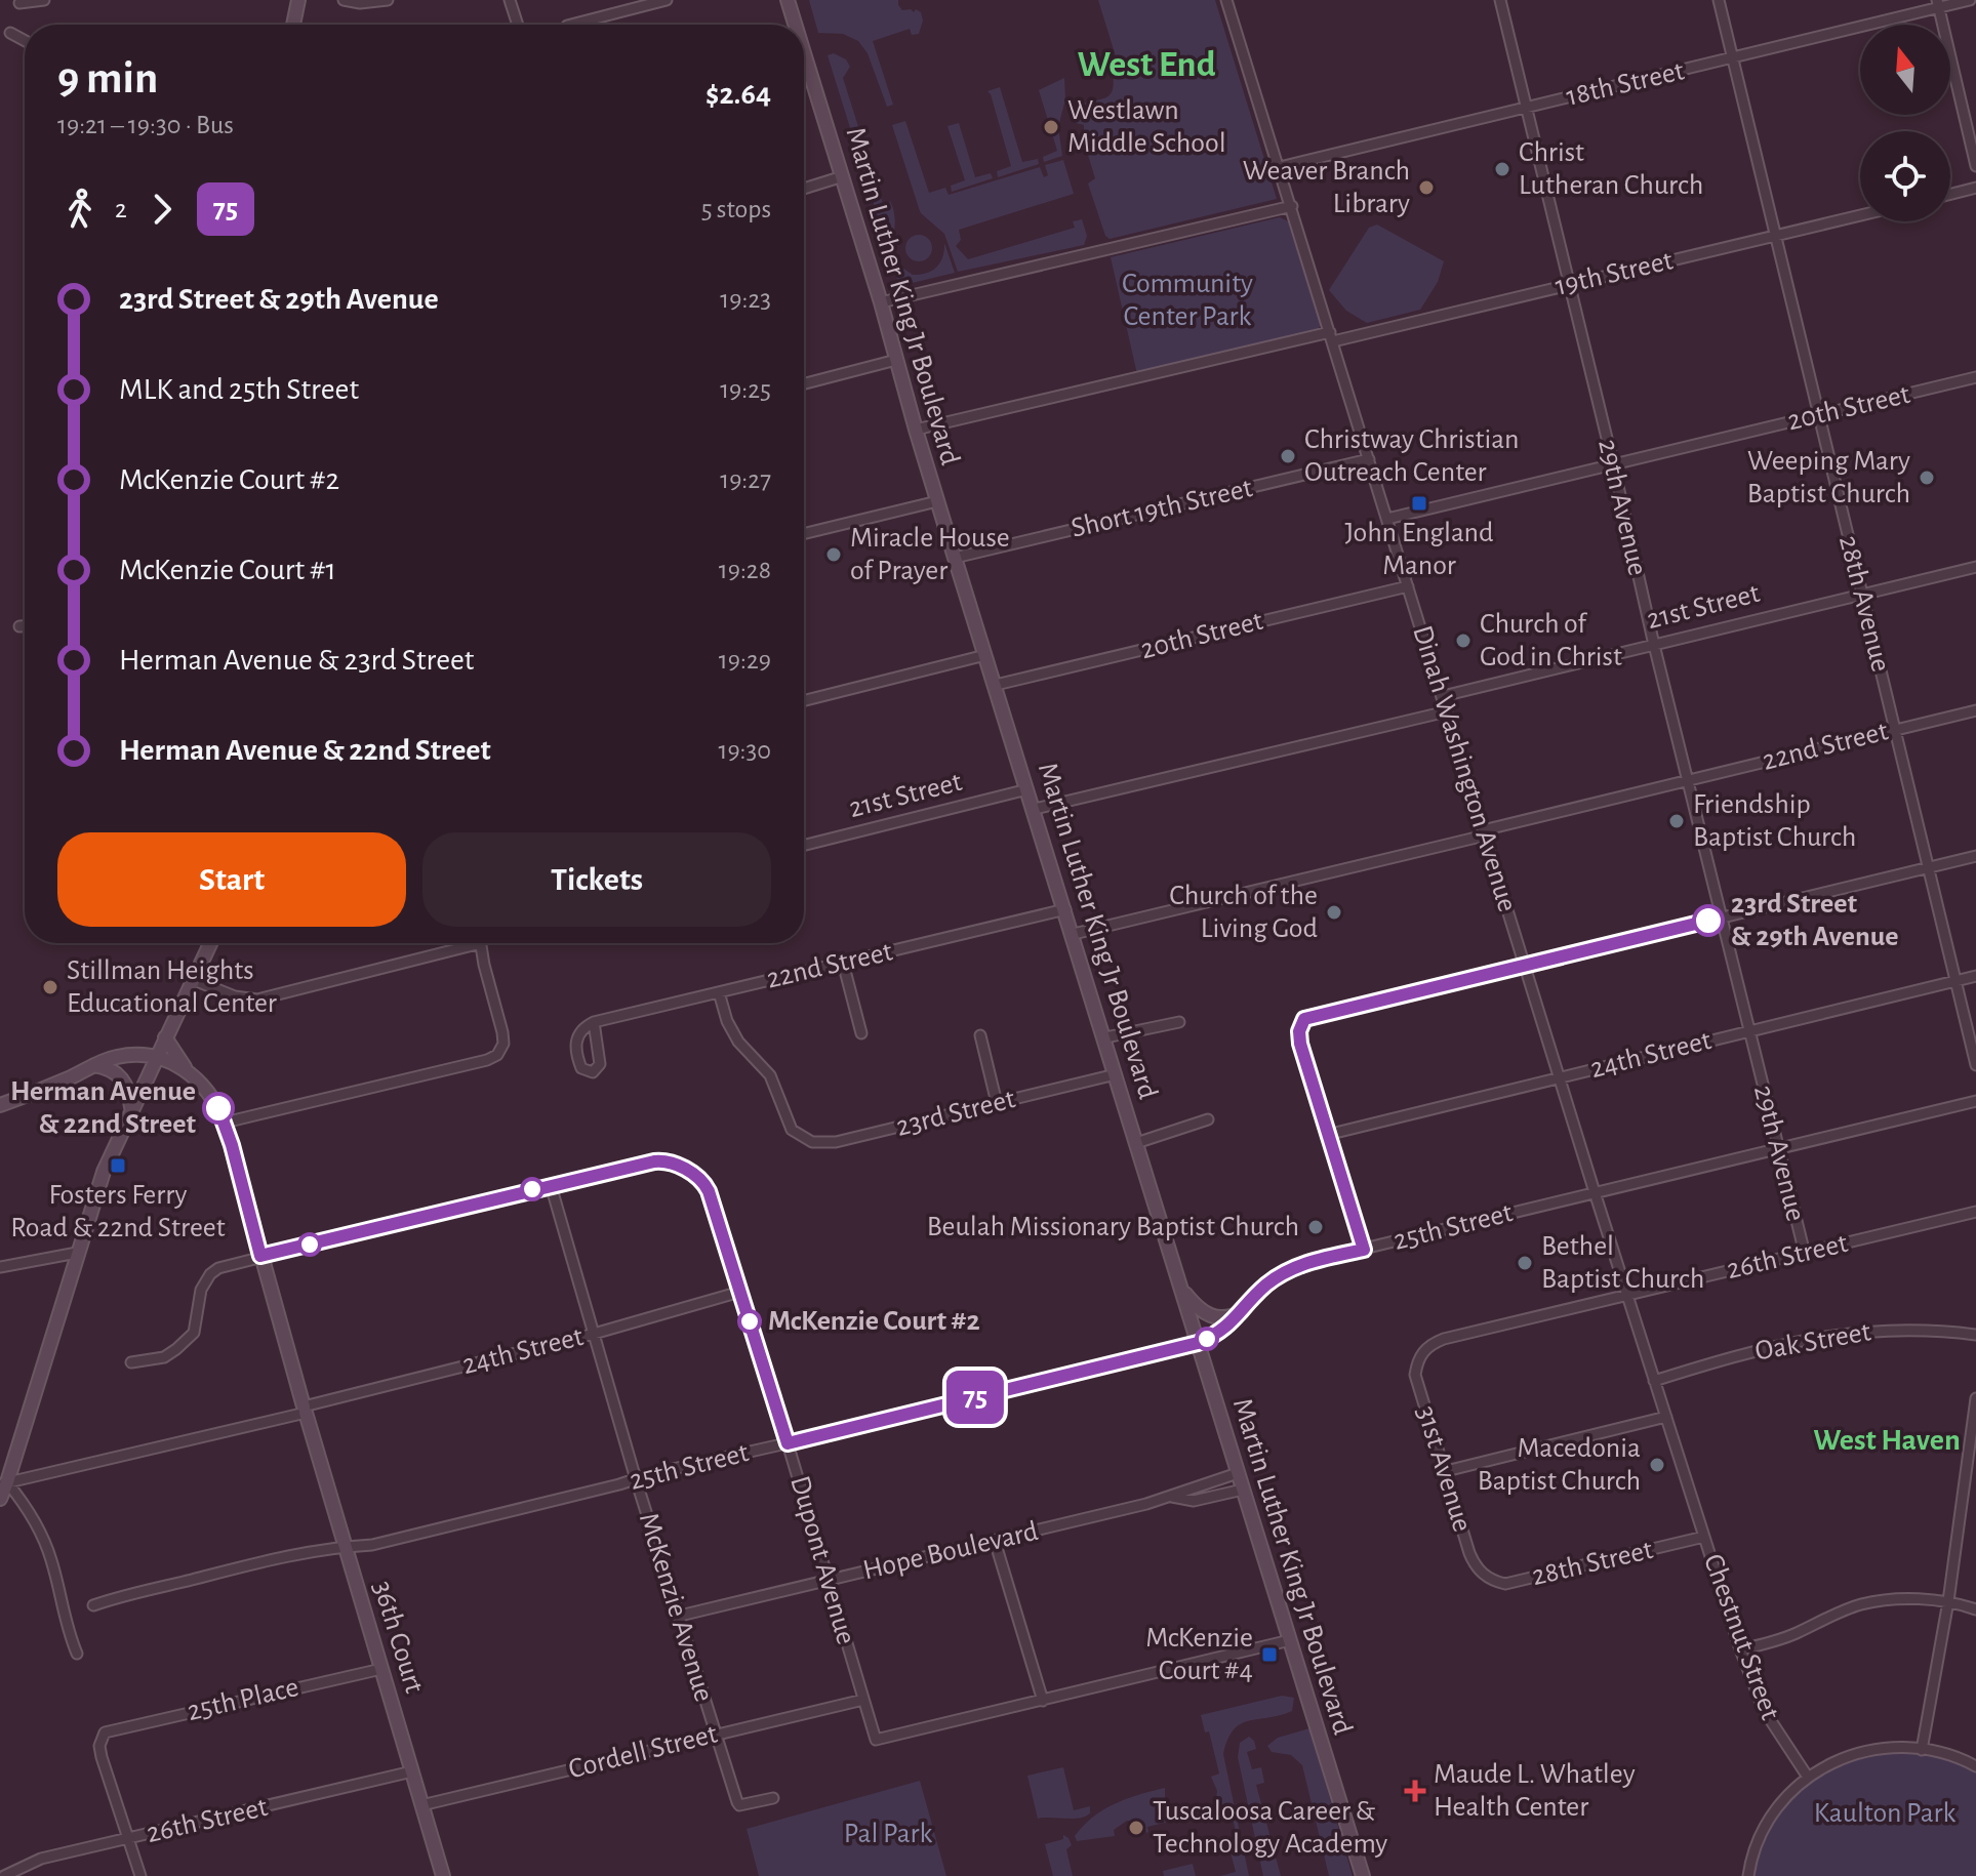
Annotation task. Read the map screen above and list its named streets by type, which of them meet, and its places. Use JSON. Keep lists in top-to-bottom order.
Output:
{
  "streets": {
    "main road": ["Martin Luther King Jr Boulevard", "36th Court"],
    "street": [
      "18th Street",
      "19th Street",
      "20th Street",
      "29th Avenue",
      "Short 19th Street",
      "28th Avenue",
      "21st Street",
      "22nd Street",
      "Dinah Washington Avenue",
      "24th Street",
      "23rd Street",
      "25th Street",
      "26th Street",
      "Oak Street",
      "31st Avenue",
      "Hope Boulevard",
      "Dupont Avenue",
      "28th Street",
      "McKenzie Avenue",
      "Chestnut Street",
      "25th Place",
      "Cordell Street"
    ]
  },
  "crossings": [
    ["18th Street", "29th Avenue"],
    ["18th Street", "28th Avenue"],
    ["18th Street", "Dinah Washington Avenue"],
    ["19th Street", "Martin Luther King Jr Boulevard"],
    ["19th Street", "29th Avenue"],
    ["19th Street", "28th Avenue"],
    ["19th Street", "Dinah Washington Avenue"],
    ["Martin Luther King Jr Boulevard", "20th Street"],
    ["Martin Luther King Jr Boulevard", "Short 19th Street"],
    ["Martin Luther King Jr Boulevard", "21st Street"],
    ["Martin Luther King Jr Boulevard", "22nd Street"],
    ["Martin Luther King Jr Boulevard", "23rd Street"],
    ["Martin Luther King Jr Boulevard", "25th Street"],
    ["Martin Luther King Jr Boulevard", "Hope Boulevard"],
    ["20th Street", "29th Avenue"],
    ["20th Street", "28th Avenue"],
    ["20th Street", "Dinah Washington Avenue"],
    ["29th Avenue", "21st Street"],
    ["29th Avenue", "22nd Street"],
    ["29th Avenue", "24th Street"],
    ["29th Avenue", "25th Street"],
    ["29th Avenue", "26th Street"],
    ["Short 19th Street", "Dinah Washington Avenue"],
    ["28th Avenue", "21st Street"],
    ["28th Avenue", "22nd Street"],
    ["28th Avenue", "24th Street"],
    ["21st Street", "Dinah Washington Avenue"],
    ["22nd Street", "Dinah Washington Avenue"],
    ["22nd Street", "23rd Street"],
    ["Dinah Washington Avenue", "24th Street"],
    ["Dinah Washington Avenue", "25th Street"],
    ["Dinah Washington Avenue", "26th Street"],
    ["Dinah Washington Avenue", "Oak Street"],
    ["Dinah Washington Avenue", "28th Street"],
    ["Dinah Washington Avenue", "Chestnut Street"],
    ["24th Street", "Dupont Avenue"],
    ["24th Street", "McKenzie Avenue"],
    ["24th Street", "36th Court"],
    ["25th Street", "Dupont Avenue"],
    ["25th Street", "McKenzie Avenue"],
    ["25th Street", "36th Court"],
    ["26th Street", "31st Avenue"],
    ["26th Street", "36th Court"],
    ["26th Street", "25th Place"],
    ["31st Avenue", "28th Street"],
    ["Hope Boulevard", "Dupont Avenue"],
    ["Hope Boulevard", "McKenzie Avenue"],
    ["Dupont Avenue", "McKenzie Avenue"],
    ["Dupont Avenue", "Cordell Street"],
    ["28th Street", "Chestnut Street"],
    ["McKenzie Avenue", "Cordell Street"],
    ["36th Court", "25th Place"],
    ["36th Court", "Cordell Street"]
  ],
  "districts": ["West End", "West Haven"],
  "parks": ["Community Center Park", "Kaulton Park", "Pal Park"],
  "places": {
    "other": [
      "Westlawn Middle School",
      "Christ Lutheran Church",
      "Weaver Branch Library",
      "Christway Christian Outreach Center",
      "Weeping Mary Baptist Church",
      "Miracle House of Prayer",
      "Church of God in Christ",
      "Friendship Baptist Church",
      "Church of the Living God",
      "23rd Street & 29th Avenue",
      "Stillman Heights Educational Center",
      "Herman Avenue & 22nd Street",
      "Beulah Missionary Baptist Church",
      "Bethel Baptist Church",
      "McKenzie Court #2",
      "Macedonia Baptist Church",
      "Tuscaloosa Career & Technology Academy"
    ],
    "transit": ["John England Manor", "Fosters Ferry Road & 22nd Street", "McKenzie Court #4"],
    "health": ["Maude L. Whatley Health Center"]
  },
  "lines": ["bus line 75"],
  "north": "top",
  "page": {
    "on_map": "75",
    "heading": ["9 min", "19:21 – 19:30 · Bus", "$2.64"],
    "legs": ["2", "75", "5 stops"],
    "list": [
      {
        "name": "23rd Street & 29th Avenue",
        "value": "19:23"
      },
      {
        "name": "MLK and 25th Street",
        "value": "19:25"
      },
      {
        "name": "McKenzie Court #2",
        "value": "19:27"
      },
      {
        "name": "McKenzie Court #1",
        "value": "19:28"
      },
      {
        "name": "Herman Avenue & 23rd Street",
        "value": "19:29"
      },
      {
        "name": "Herman Avenue & 22nd Street",
        "value": "19:30"
      }
    ],
    "buttons": ["Start", "Tickets"]
  }
}
